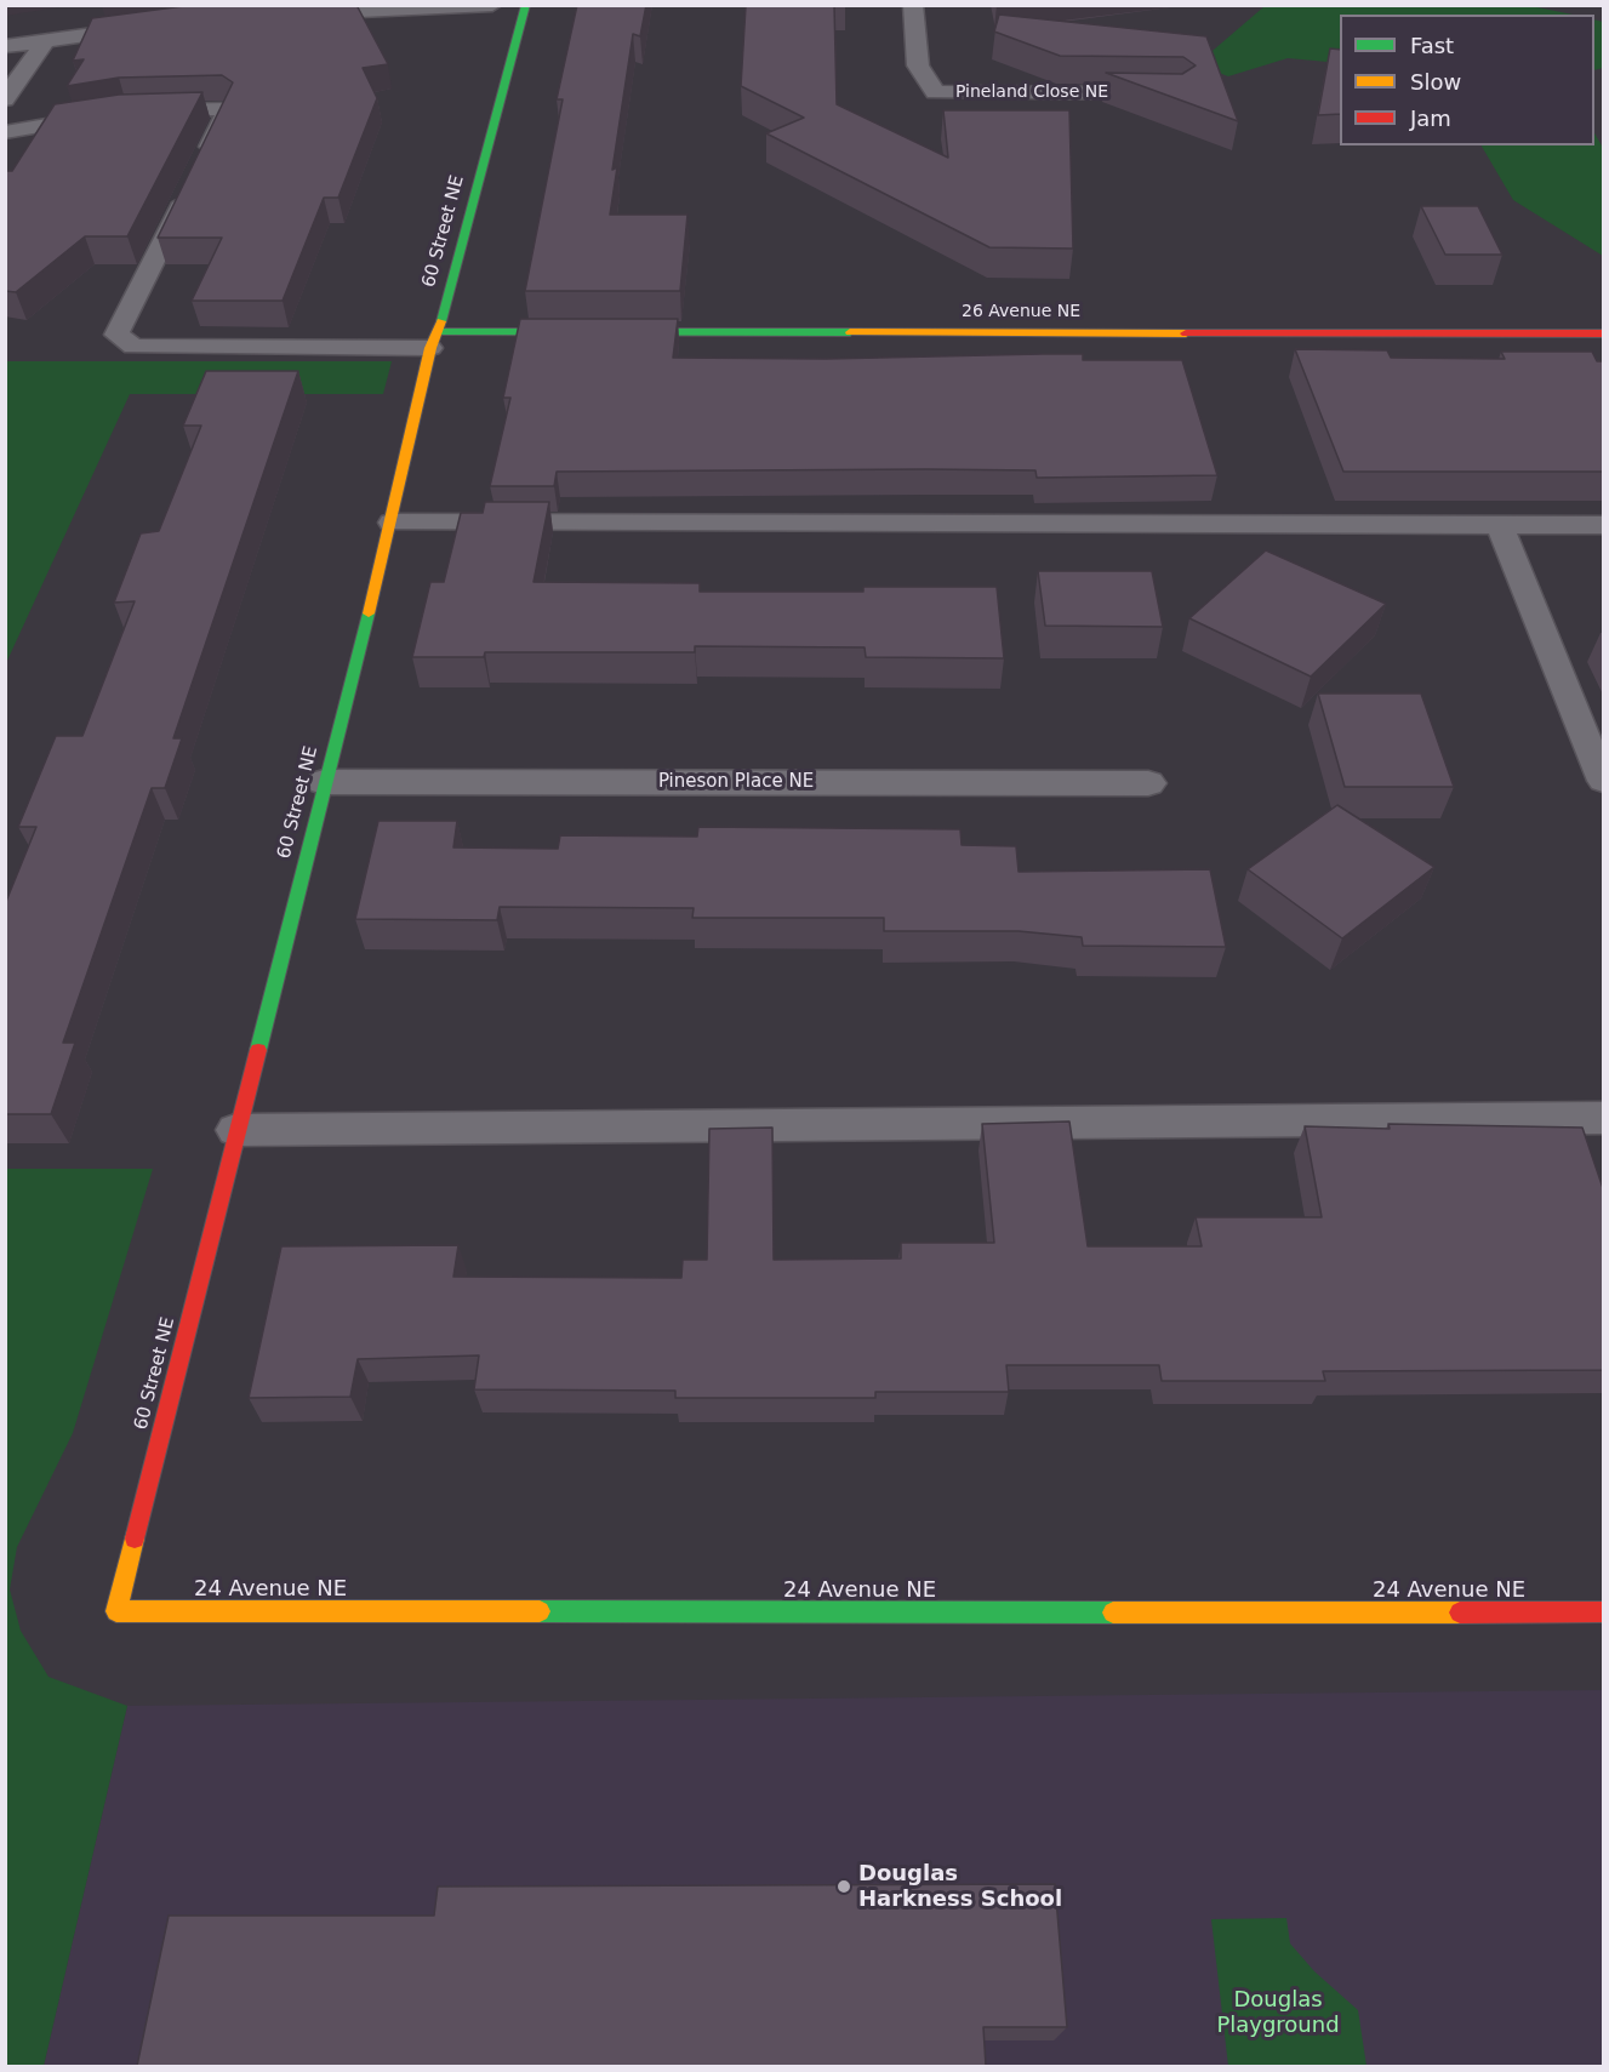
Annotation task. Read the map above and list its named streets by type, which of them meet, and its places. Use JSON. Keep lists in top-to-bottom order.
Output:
{
  "streets": {
    "street": [
      "Pineland Close NE",
      "60 Street NE",
      "26 Avenue NE",
      "Pineson Place NE",
      "24 Avenue NE"
    ]
  },
  "crossings": [
    ["60 Street NE", "26 Avenue NE"],
    ["60 Street NE", "Pineson Place NE"],
    ["60 Street NE", "24 Avenue NE"]
  ],
  "parks": ["Douglas Playground"],
  "places": ["Douglas Harkness School"],
  "legend": ["Fast", "Slow", "Jam"]
}
